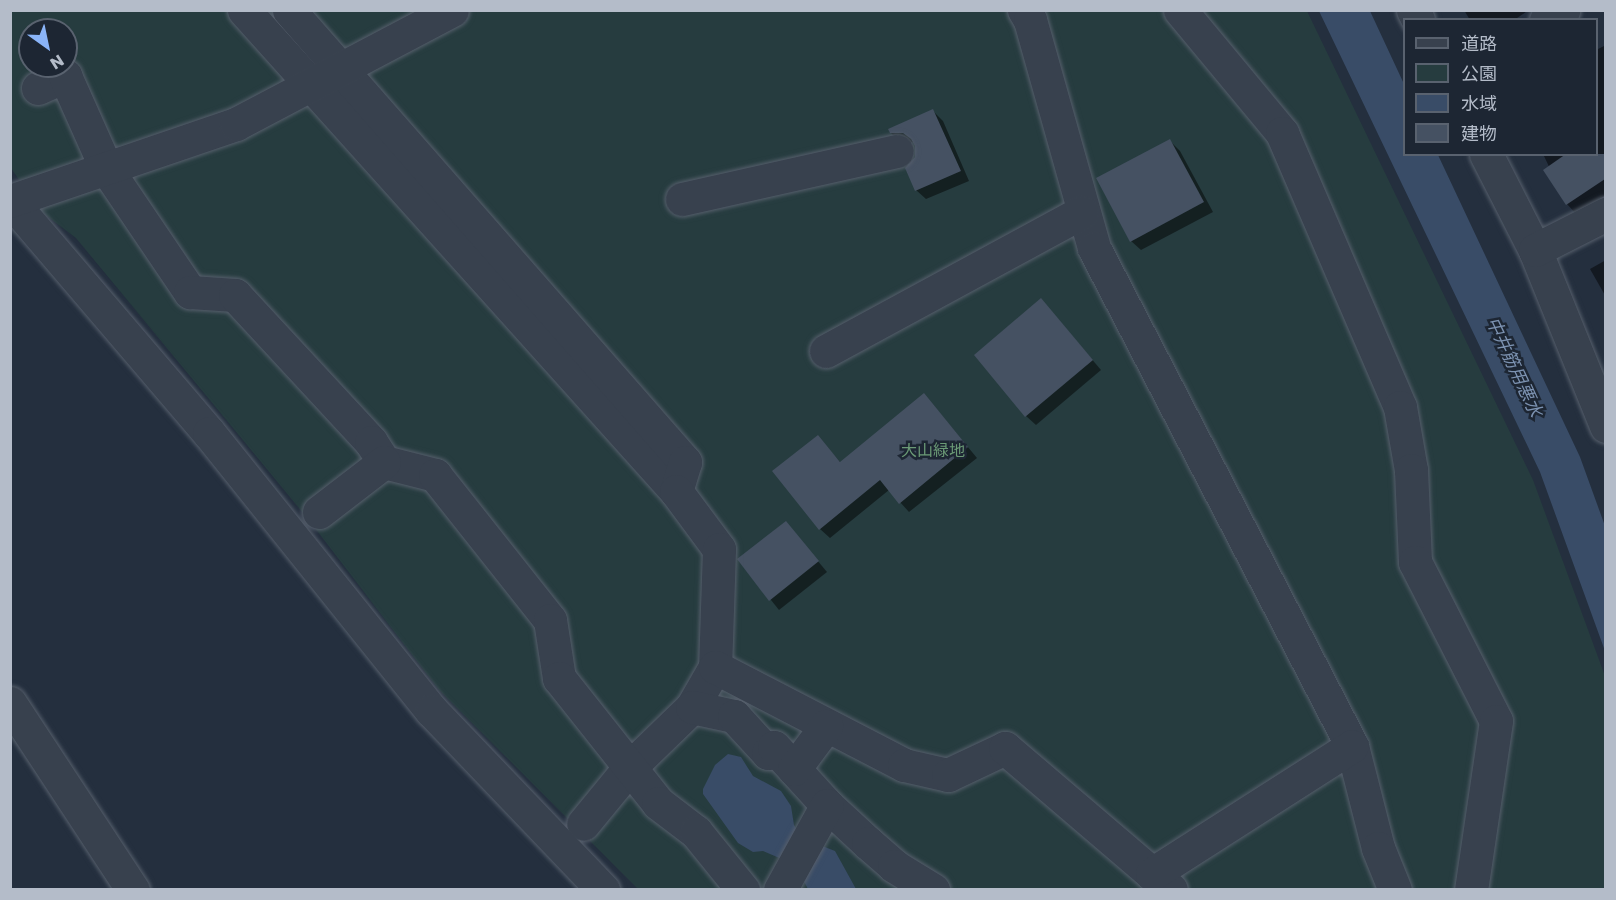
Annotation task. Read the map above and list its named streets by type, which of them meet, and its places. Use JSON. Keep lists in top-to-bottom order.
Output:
{
  "water": ["中井筋用悪水"],
  "parks": ["大山緑地"],
  "legend": [
    "道路",
    "公園",
    "水域",
    "建物"
  ],
  "north": "bottom right"
}
